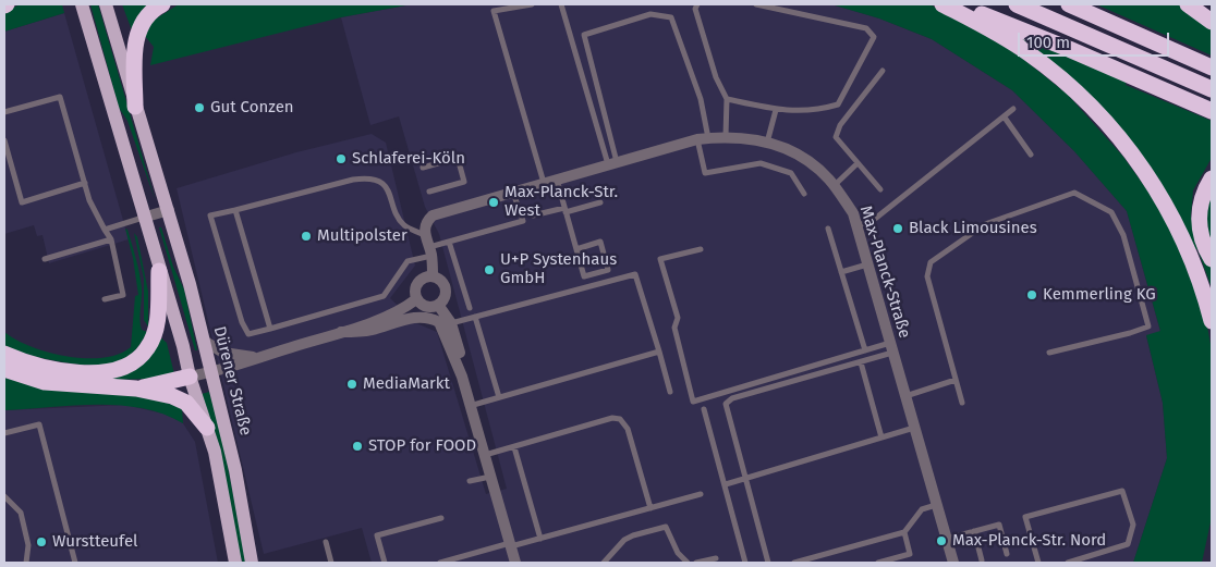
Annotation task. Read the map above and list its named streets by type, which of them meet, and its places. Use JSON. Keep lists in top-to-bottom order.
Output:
{
  "streets": {
    "main road": ["Dürener Straße"],
    "street": ["Max-Planck-Straße"]
  },
  "places": [
    "Gut Conzen",
    "Schlaferei-Köln",
    "Max-Planck-Str. West",
    "Black Limousines",
    "Multipolster",
    "U+P Systenhaus GmbH",
    "Kemmerling KG",
    "MediaMarkt",
    "STOP for FOOD",
    "Max-Planck-Str. Nord",
    "Wurstteufel"
  ],
  "scale_bar": "100 m"
}
